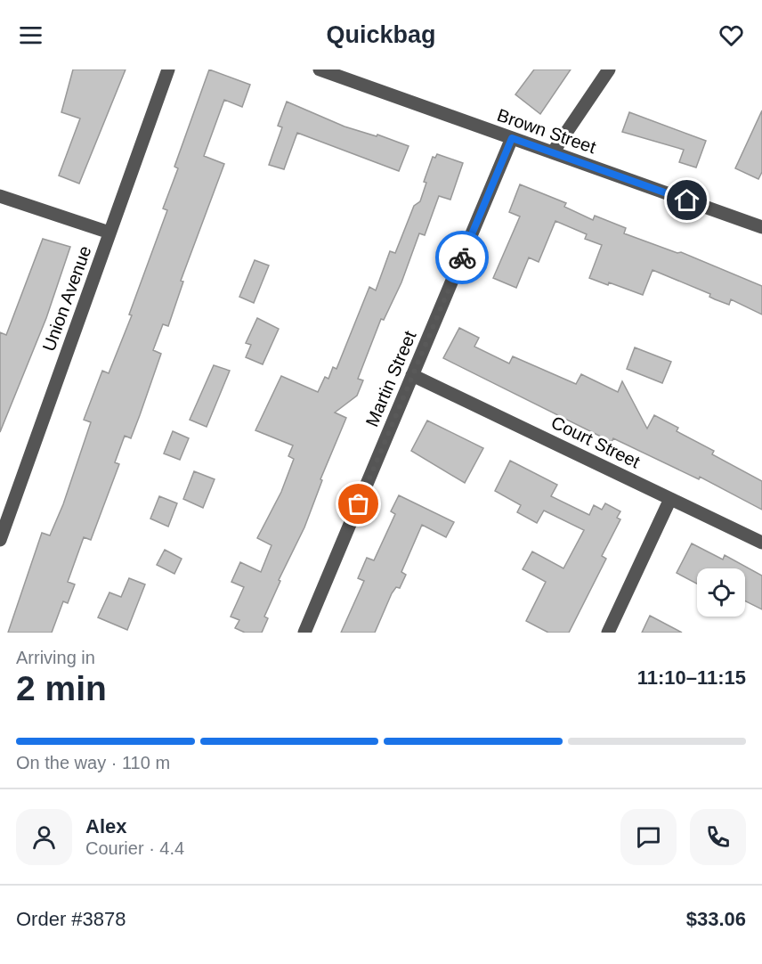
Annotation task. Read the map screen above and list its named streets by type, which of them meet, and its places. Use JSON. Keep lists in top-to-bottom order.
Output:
{
  "streets": {
    "street": [
      "Brown Street",
      "Union Avenue",
      "Martin Street",
      "Court Street"
    ]
  },
  "crossings": [
    ["Brown Street", "Martin Street"],
    ["Martin Street", "Court Street"]
  ],
  "page": {
    "header": "Quickbag",
    "heading": ["2 min", "Arriving in", "11:10–11:15"],
    "panel": [
      "Alex",
      "Courier · 4.4",
      "Order #3878",
      "$33.06"
    ],
    "bar": "On the way · 110 m"
  }
}
